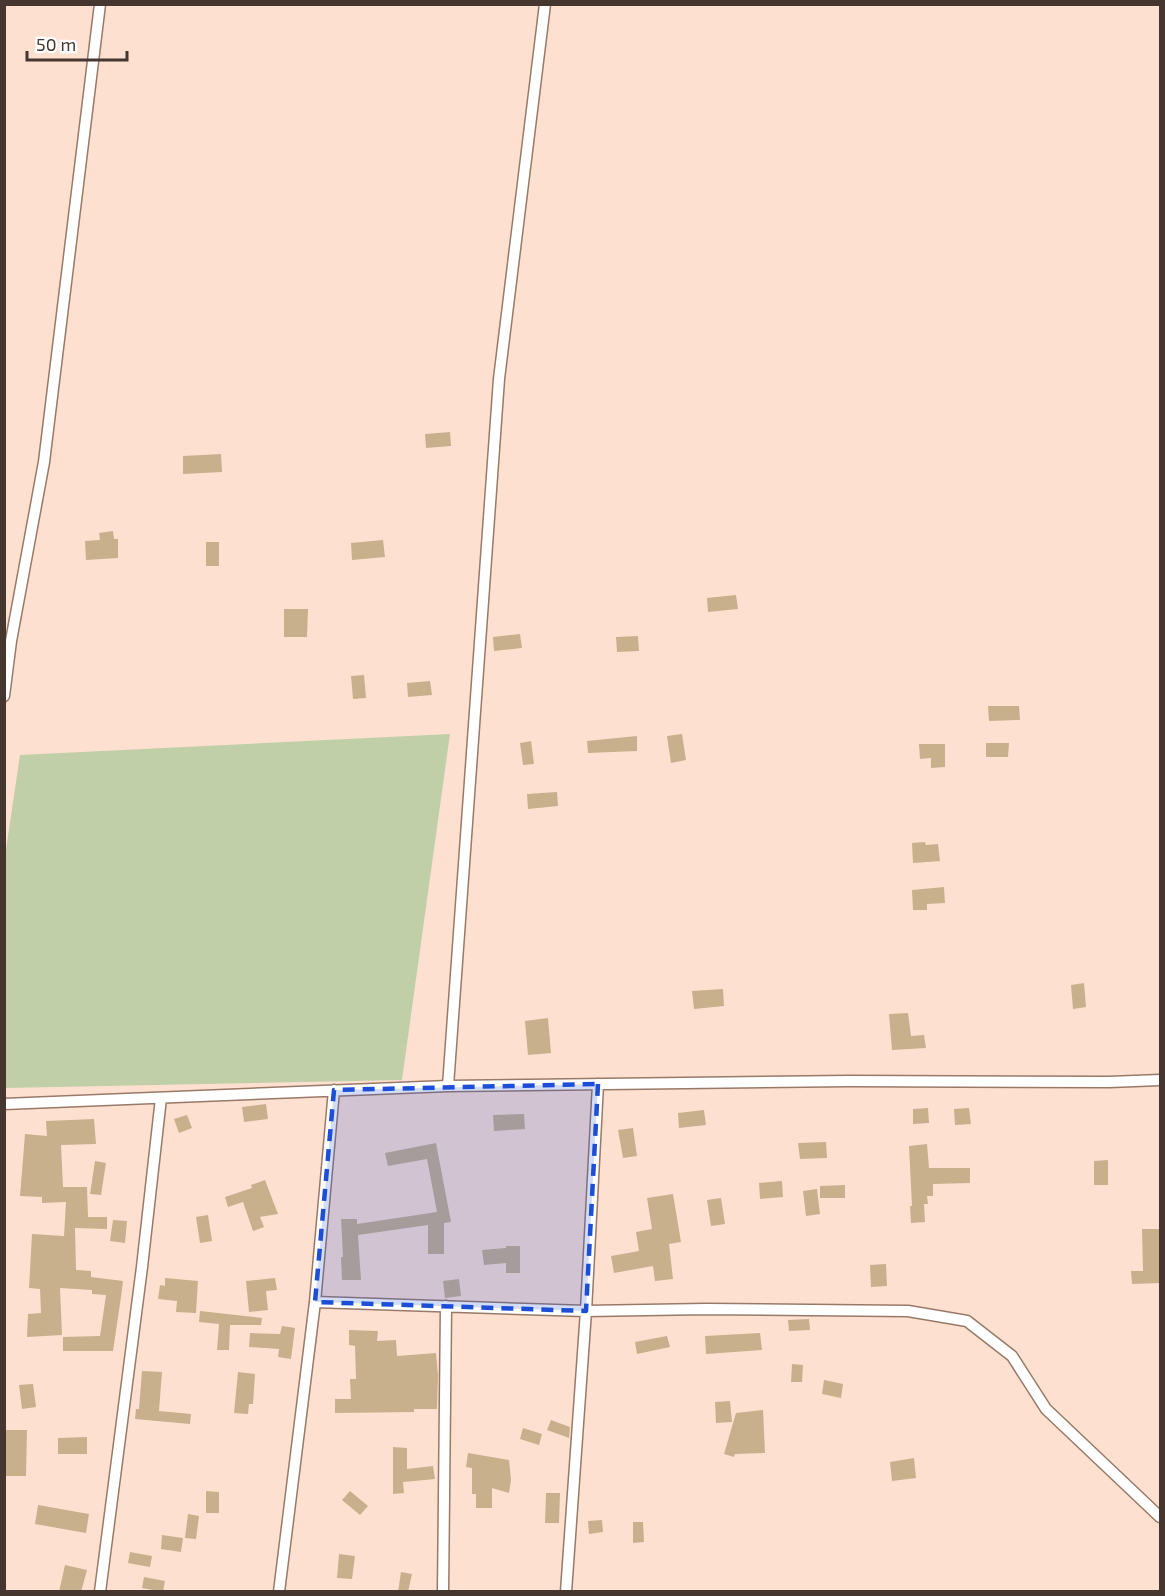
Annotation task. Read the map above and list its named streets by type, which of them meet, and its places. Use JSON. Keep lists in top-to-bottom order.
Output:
{
  "scale_bar": "50 m"
}
